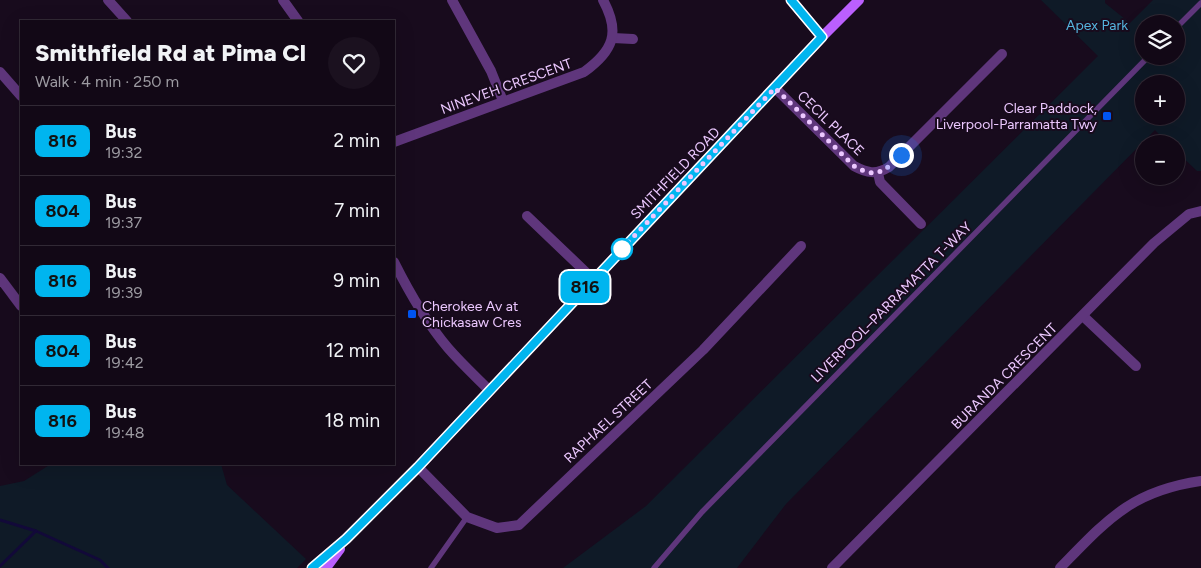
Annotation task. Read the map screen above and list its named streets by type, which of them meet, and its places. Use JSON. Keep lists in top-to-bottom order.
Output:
{
  "streets": {
    "main road": ["SMITHFIELD ROAD"],
    "street": [
      "NINEVEH CRESCENT",
      "CECIL PLACE",
      "BURANDA CRESCENT",
      "RAPHAEL STREET"
    ],
    "lane": ["LIVERPOOL–PARRAMATTA T-WAY"]
  },
  "crossings": [
    ["CECIL PLACE", "SMITHFIELD ROAD"],
    ["SMITHFIELD ROAD", "RAPHAEL STREET"]
  ],
  "parks": ["Apex Park"],
  "places": {
    "transit": ["Clear Paddock, Liverpool-Parramatta Twy", "Cherokee Av at Chickasaw Cres"]
  },
  "lines": ["bus line 816"],
  "page": {
    "on_map": "816",
    "map_buttons": ["+", "−"],
    "heading": ["Smithfield Rd at Pima Cl", "Walk · 4 min · 250 m"],
    "list": [
      {
        "mark": "816",
        "name": "Bus",
        "note": "19:32",
        "value": "2 min"
      },
      {
        "mark": "804",
        "name": "Bus",
        "note": "19:37",
        "value": "7 min"
      },
      {
        "mark": "816",
        "name": "Bus",
        "note": "19:39",
        "value": "9 min"
      },
      {
        "mark": "804",
        "name": "Bus",
        "note": "19:42",
        "value": "12 min"
      },
      {
        "mark": "816",
        "name": "Bus",
        "note": "19:48",
        "value": "18 min"
      }
    ]
  }
}
